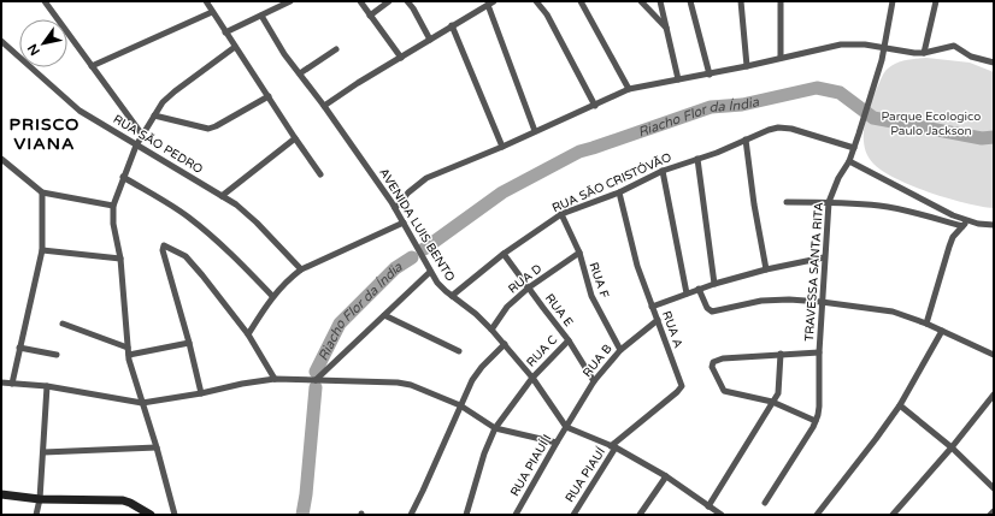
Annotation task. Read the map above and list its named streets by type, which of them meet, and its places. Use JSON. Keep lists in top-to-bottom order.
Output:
{
  "streets": {
    "street": [
      "RUA SÃO PEDRO",
      "RUA SÃO CRISTÓVÃO",
      "AVENIDA LUIS BENTO",
      "TRAVESSA SANTA RITA",
      "RUA D",
      "RUA F",
      "RUA E",
      "RUA A",
      "RUA C",
      "RUA B",
      "RUA PIAUÍ I",
      "RUA PIAUÍ"
    ]
  },
  "crossings": [
    ["RUA SÃO CRISTÓVÃO", "AVENIDA LUIS BENTO"],
    ["RUA SÃO CRISTÓVÃO", "TRAVESSA SANTA RITA"],
    ["RUA SÃO CRISTÓVÃO", "RUA F"],
    ["RUA SÃO CRISTÓVÃO", "RUA E"],
    ["RUA SÃO CRISTÓVÃO", "RUA A"],
    ["AVENIDA LUIS BENTO", "RUA D"],
    ["AVENIDA LUIS BENTO", "RUA C"],
    ["AVENIDA LUIS BENTO", "RUA B"],
    ["AVENIDA LUIS BENTO", "RUA PIAUÍ I"],
    ["RUA D", "RUA F"],
    ["RUA D", "RUA E"],
    ["RUA F", "RUA B"],
    ["RUA E", "RUA C"],
    ["RUA E", "RUA B"],
    ["RUA A", "RUA B"],
    ["RUA A", "RUA PIAUÍ"],
    ["RUA B", "RUA PIAUÍ I"]
  ],
  "districts": ["PRISCO VIANA"],
  "water": ["Riacho Flor da Índia"],
  "parks": ["Parque Ecologico Paulo Jackson"],
  "north": "bottom left"
}
